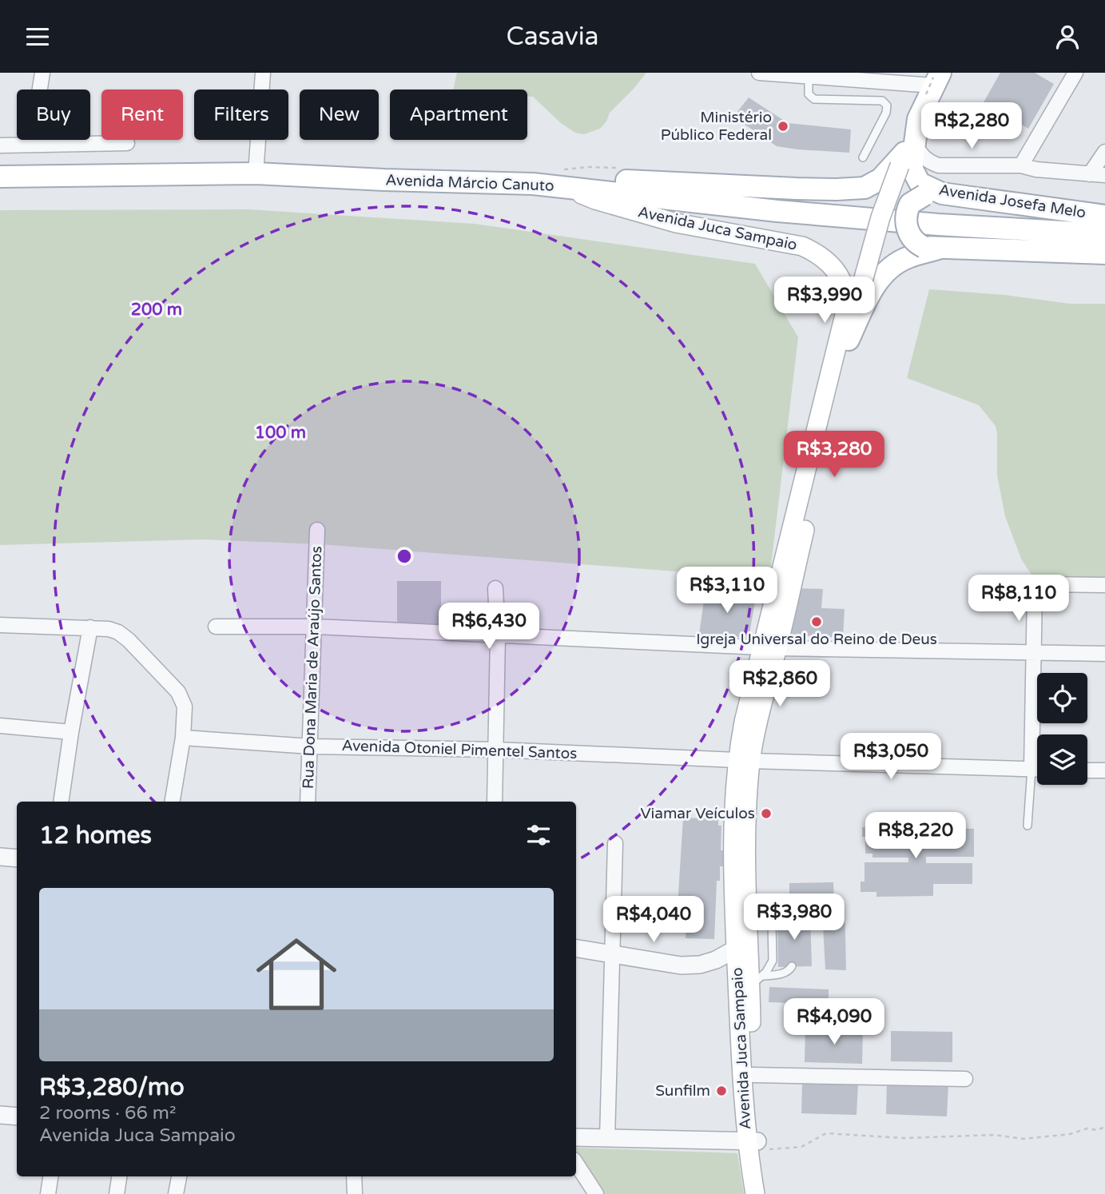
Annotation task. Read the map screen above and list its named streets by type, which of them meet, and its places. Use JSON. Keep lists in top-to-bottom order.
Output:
{
  "streets": {
    "main road": ["Avenida Márcio Canuto", "Avenida Josefa Melo", "Avenida Juca Sampaio"],
    "street": ["Rua Dona Maria de Araújo Santos", "Avenida Otoniel Pimentel Santos"]
  },
  "crossings": [
    ["Avenida Márcio Canuto", "Avenida Josefa Melo"],
    ["Avenida Márcio Canuto", "Avenida Juca Sampaio"],
    ["Avenida Josefa Melo", "Avenida Juca Sampaio"],
    ["Avenida Juca Sampaio", "Avenida Otoniel Pimentel Santos"],
    ["Rua Dona Maria de Araújo Santos", "Avenida Otoniel Pimentel Santos"]
  ],
  "places": [
    "Ministério Público Federal",
    "Igreja Universal do Reino de Deus",
    "Viamar Veículos",
    "Sunfilm"
  ],
  "page": {
    "header": "Casavia",
    "chip": [
      "Buy",
      "Rent",
      "Filters",
      "New",
      "Apartment"
    ],
    "price": [
      "R$2,280",
      "R$3,990",
      "R$3,280",
      "R$3,110",
      "R$8,110",
      "R$6,430",
      "R$2,860",
      "R$3,050",
      "R$8,220",
      "R$3,980",
      "R$4,040",
      "R$4,090"
    ],
    "heading": "12 homes",
    "list": [
      {
        "name": "R$3,280/mo",
        "note": "2 rooms · 66 m² · Avenida Juca Sampaio"
      }
    ]
  },
  "rings": ["200 m", "100 m"]
}
